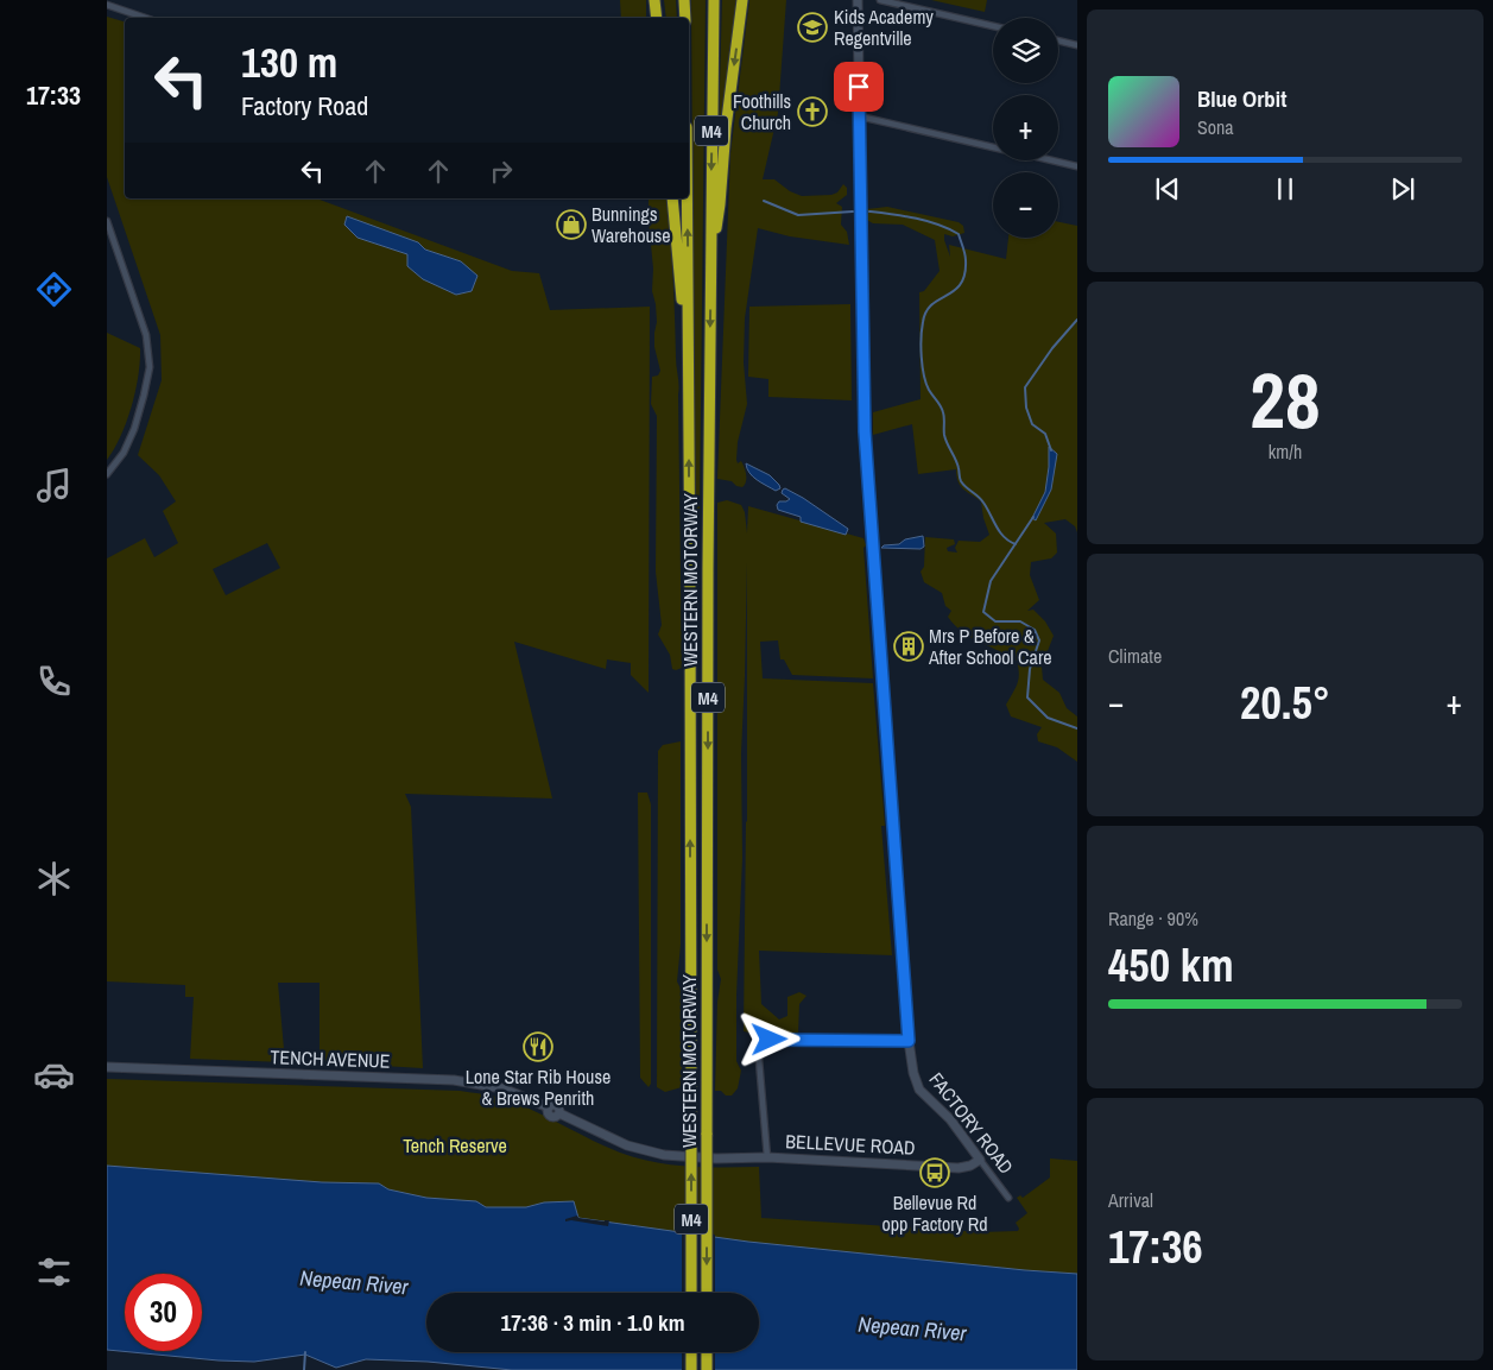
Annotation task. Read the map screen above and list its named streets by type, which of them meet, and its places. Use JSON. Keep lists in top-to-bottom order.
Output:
{
  "streets": {
    "highway": ["M4", "WESTERN MOTORWAY"],
    "street": ["TENCH AVENUE", "FACTORY ROAD", "BELLEVUE ROAD"]
  },
  "crossings": [
    ["M4", "WESTERN MOTORWAY"],
    ["TENCH AVENUE", "BELLEVUE ROAD"],
    ["FACTORY ROAD", "BELLEVUE ROAD"]
  ],
  "water": ["Nepean River"],
  "parks": ["Tench Reserve"],
  "places": {
    "school or university": ["Kids Academy Regentville"],
    "church": ["Foothills Church"],
    "shop": ["Bunnings Warehouse"],
    "building": ["Mrs P Before & After School Care"],
    "restaurant": ["Lone Star Rib House & Brews Penrith"],
    "bus stop": ["Bellevue Rd opp Factory Rd"]
  },
  "page": {
    "tabs": "17:33",
    "map_buttons": ["+", "−"],
    "turn": ["130 m", "Factory Road"],
    "song": ["Blue Orbit", "Sona"],
    "tile": [
      ["28", "km/h"],
      "Climate",
      ["Range · 90%", "450 km"],
      ["Arrival", "17:36"]
    ],
    "heat": ["−", "20.5°", "+"],
    "limit": "30",
    "trip": "17:36 · 3 min · 1.0 km"
  }
}
